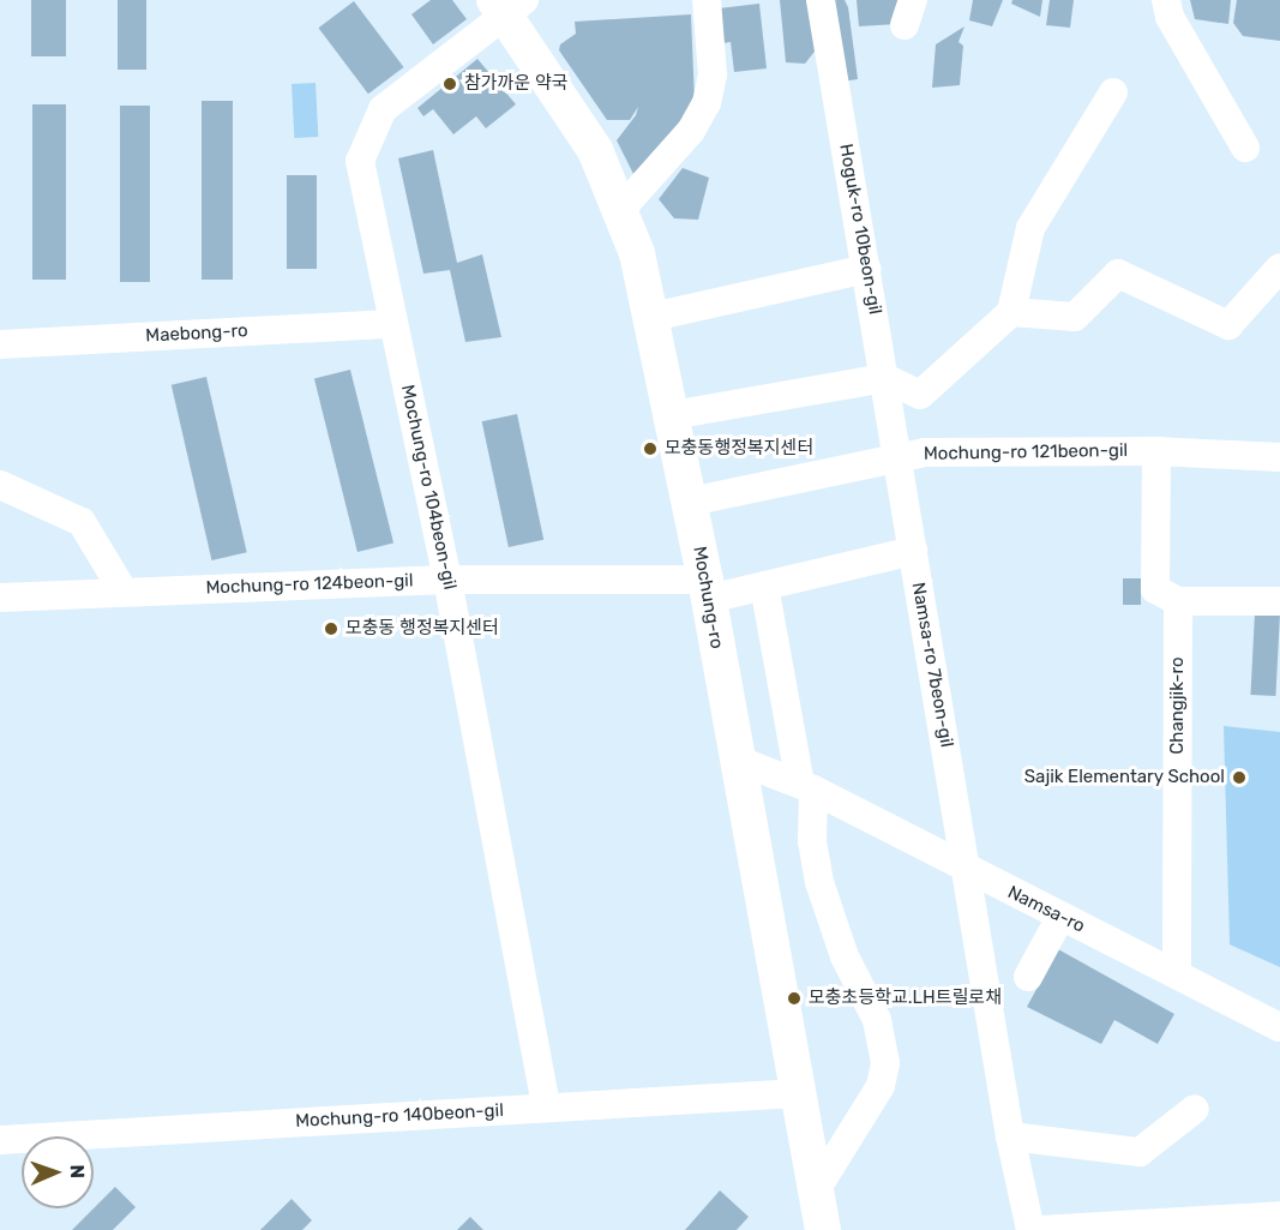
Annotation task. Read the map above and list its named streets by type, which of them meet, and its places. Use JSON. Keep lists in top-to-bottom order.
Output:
{
  "streets": {
    "main road": ["Mochung-ro"],
    "street": [
      "Hoguk-ro 10beon-gil",
      "Maebong-ro",
      "Mochung-ro 121beon-gil",
      "Mochung-ro 104beon-gil",
      "Mochung-ro 124beon-gil",
      "Namsa-ro 7beon-gil",
      "Changjik-ro",
      "Namsa-ro",
      "Mochung-ro 140beon-gil"
    ]
  },
  "crossings": [
    ["Hoguk-ro 10beon-gil", "Mochung-ro 121beon-gil"],
    ["Hoguk-ro 10beon-gil", "Namsa-ro 7beon-gil"],
    ["Maebong-ro", "Mochung-ro 104beon-gil"],
    ["Mochung-ro 121beon-gil", "Mochung-ro"],
    ["Mochung-ro 121beon-gil", "Namsa-ro 7beon-gil"],
    ["Mochung-ro 104beon-gil", "Mochung-ro 124beon-gil"],
    ["Mochung-ro 104beon-gil", "Mochung-ro"],
    ["Mochung-ro 104beon-gil", "Mochung-ro 140beon-gil"],
    ["Mochung-ro 124beon-gil", "Mochung-ro"],
    ["Mochung-ro 124beon-gil", "Namsa-ro 7beon-gil"],
    ["Mochung-ro", "Namsa-ro"],
    ["Mochung-ro", "Mochung-ro 140beon-gil"],
    ["Namsa-ro 7beon-gil", "Namsa-ro"],
    ["Changjik-ro", "Namsa-ro"]
  ],
  "places": [
    "참가까운 약국",
    "모충동행정복지센터",
    "모충동 행정복지센터",
    "Sajik Elementary School",
    "모충초등학교.LH트릴로채"
  ],
  "north": "right"
}
